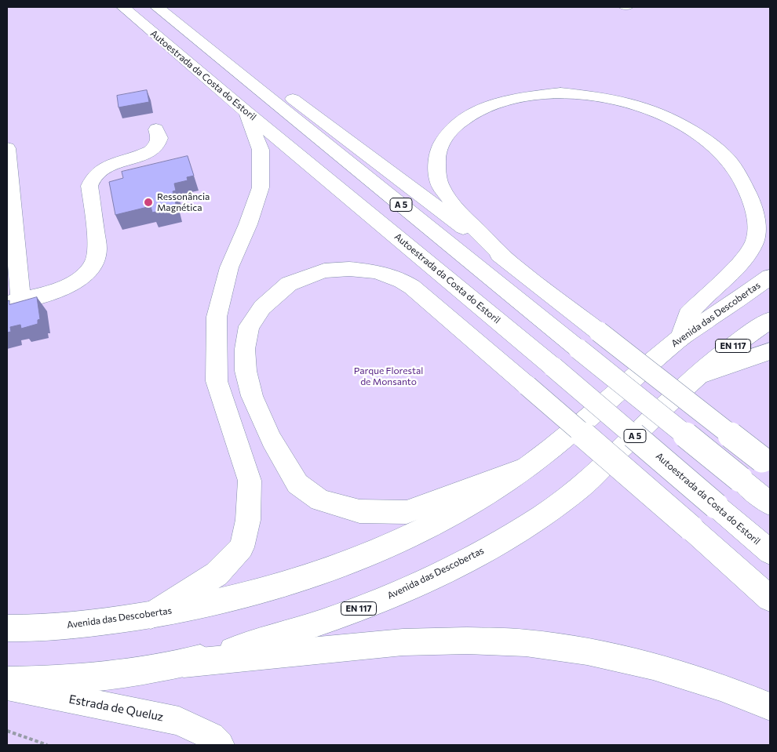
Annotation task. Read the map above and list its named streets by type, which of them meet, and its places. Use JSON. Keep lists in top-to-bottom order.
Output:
{
  "streets": {
    "main road": [
      "Autoestrada da Costa do Estoril",
      "A 5",
      "Avenida das Descobertas",
      "EN 117",
      "Estrada de Queluz"
    ]
  },
  "parks": ["Parque Florestal de Monsanto"],
  "places": ["Ressonância Magnética"]
}
